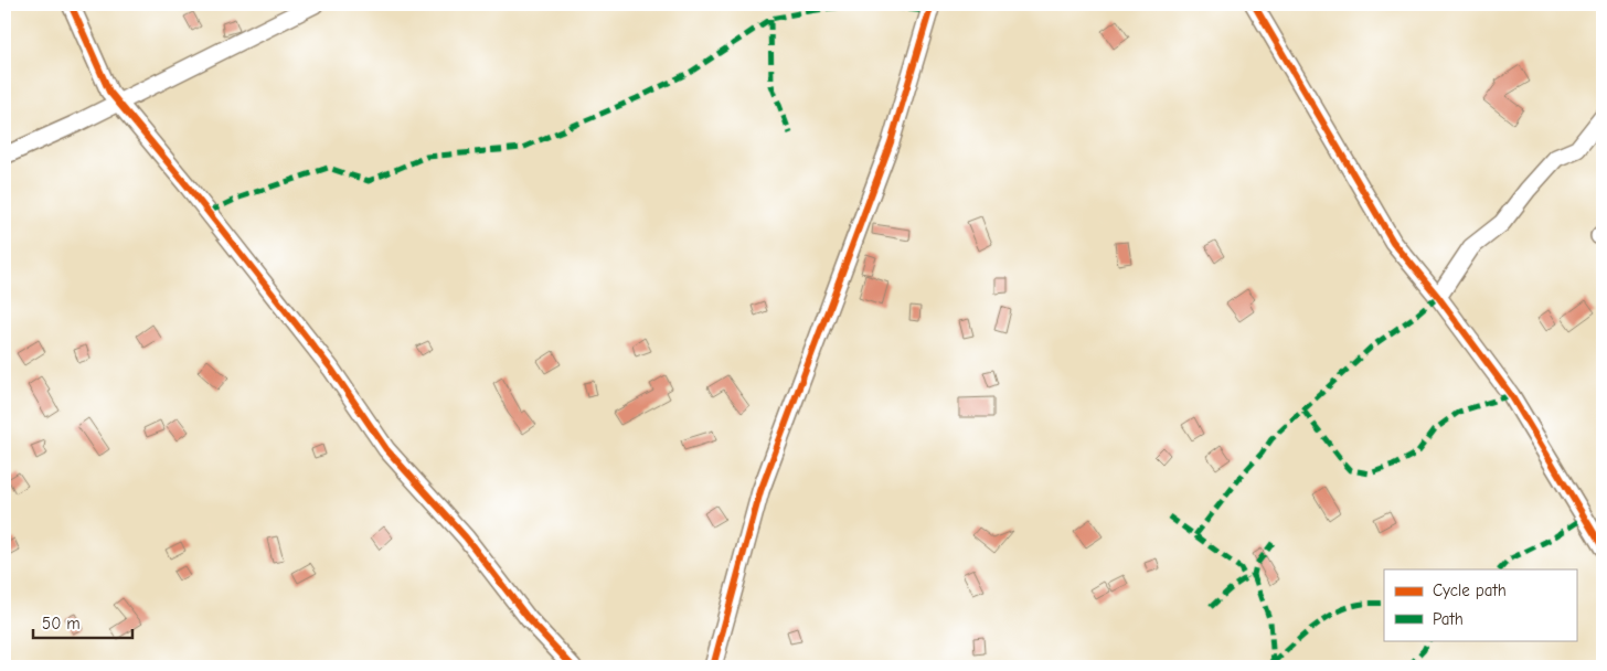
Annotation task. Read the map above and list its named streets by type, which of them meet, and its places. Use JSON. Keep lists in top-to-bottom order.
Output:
{
  "legend": ["Cycle path", "Path"],
  "scale_bar": "50 m"
}
